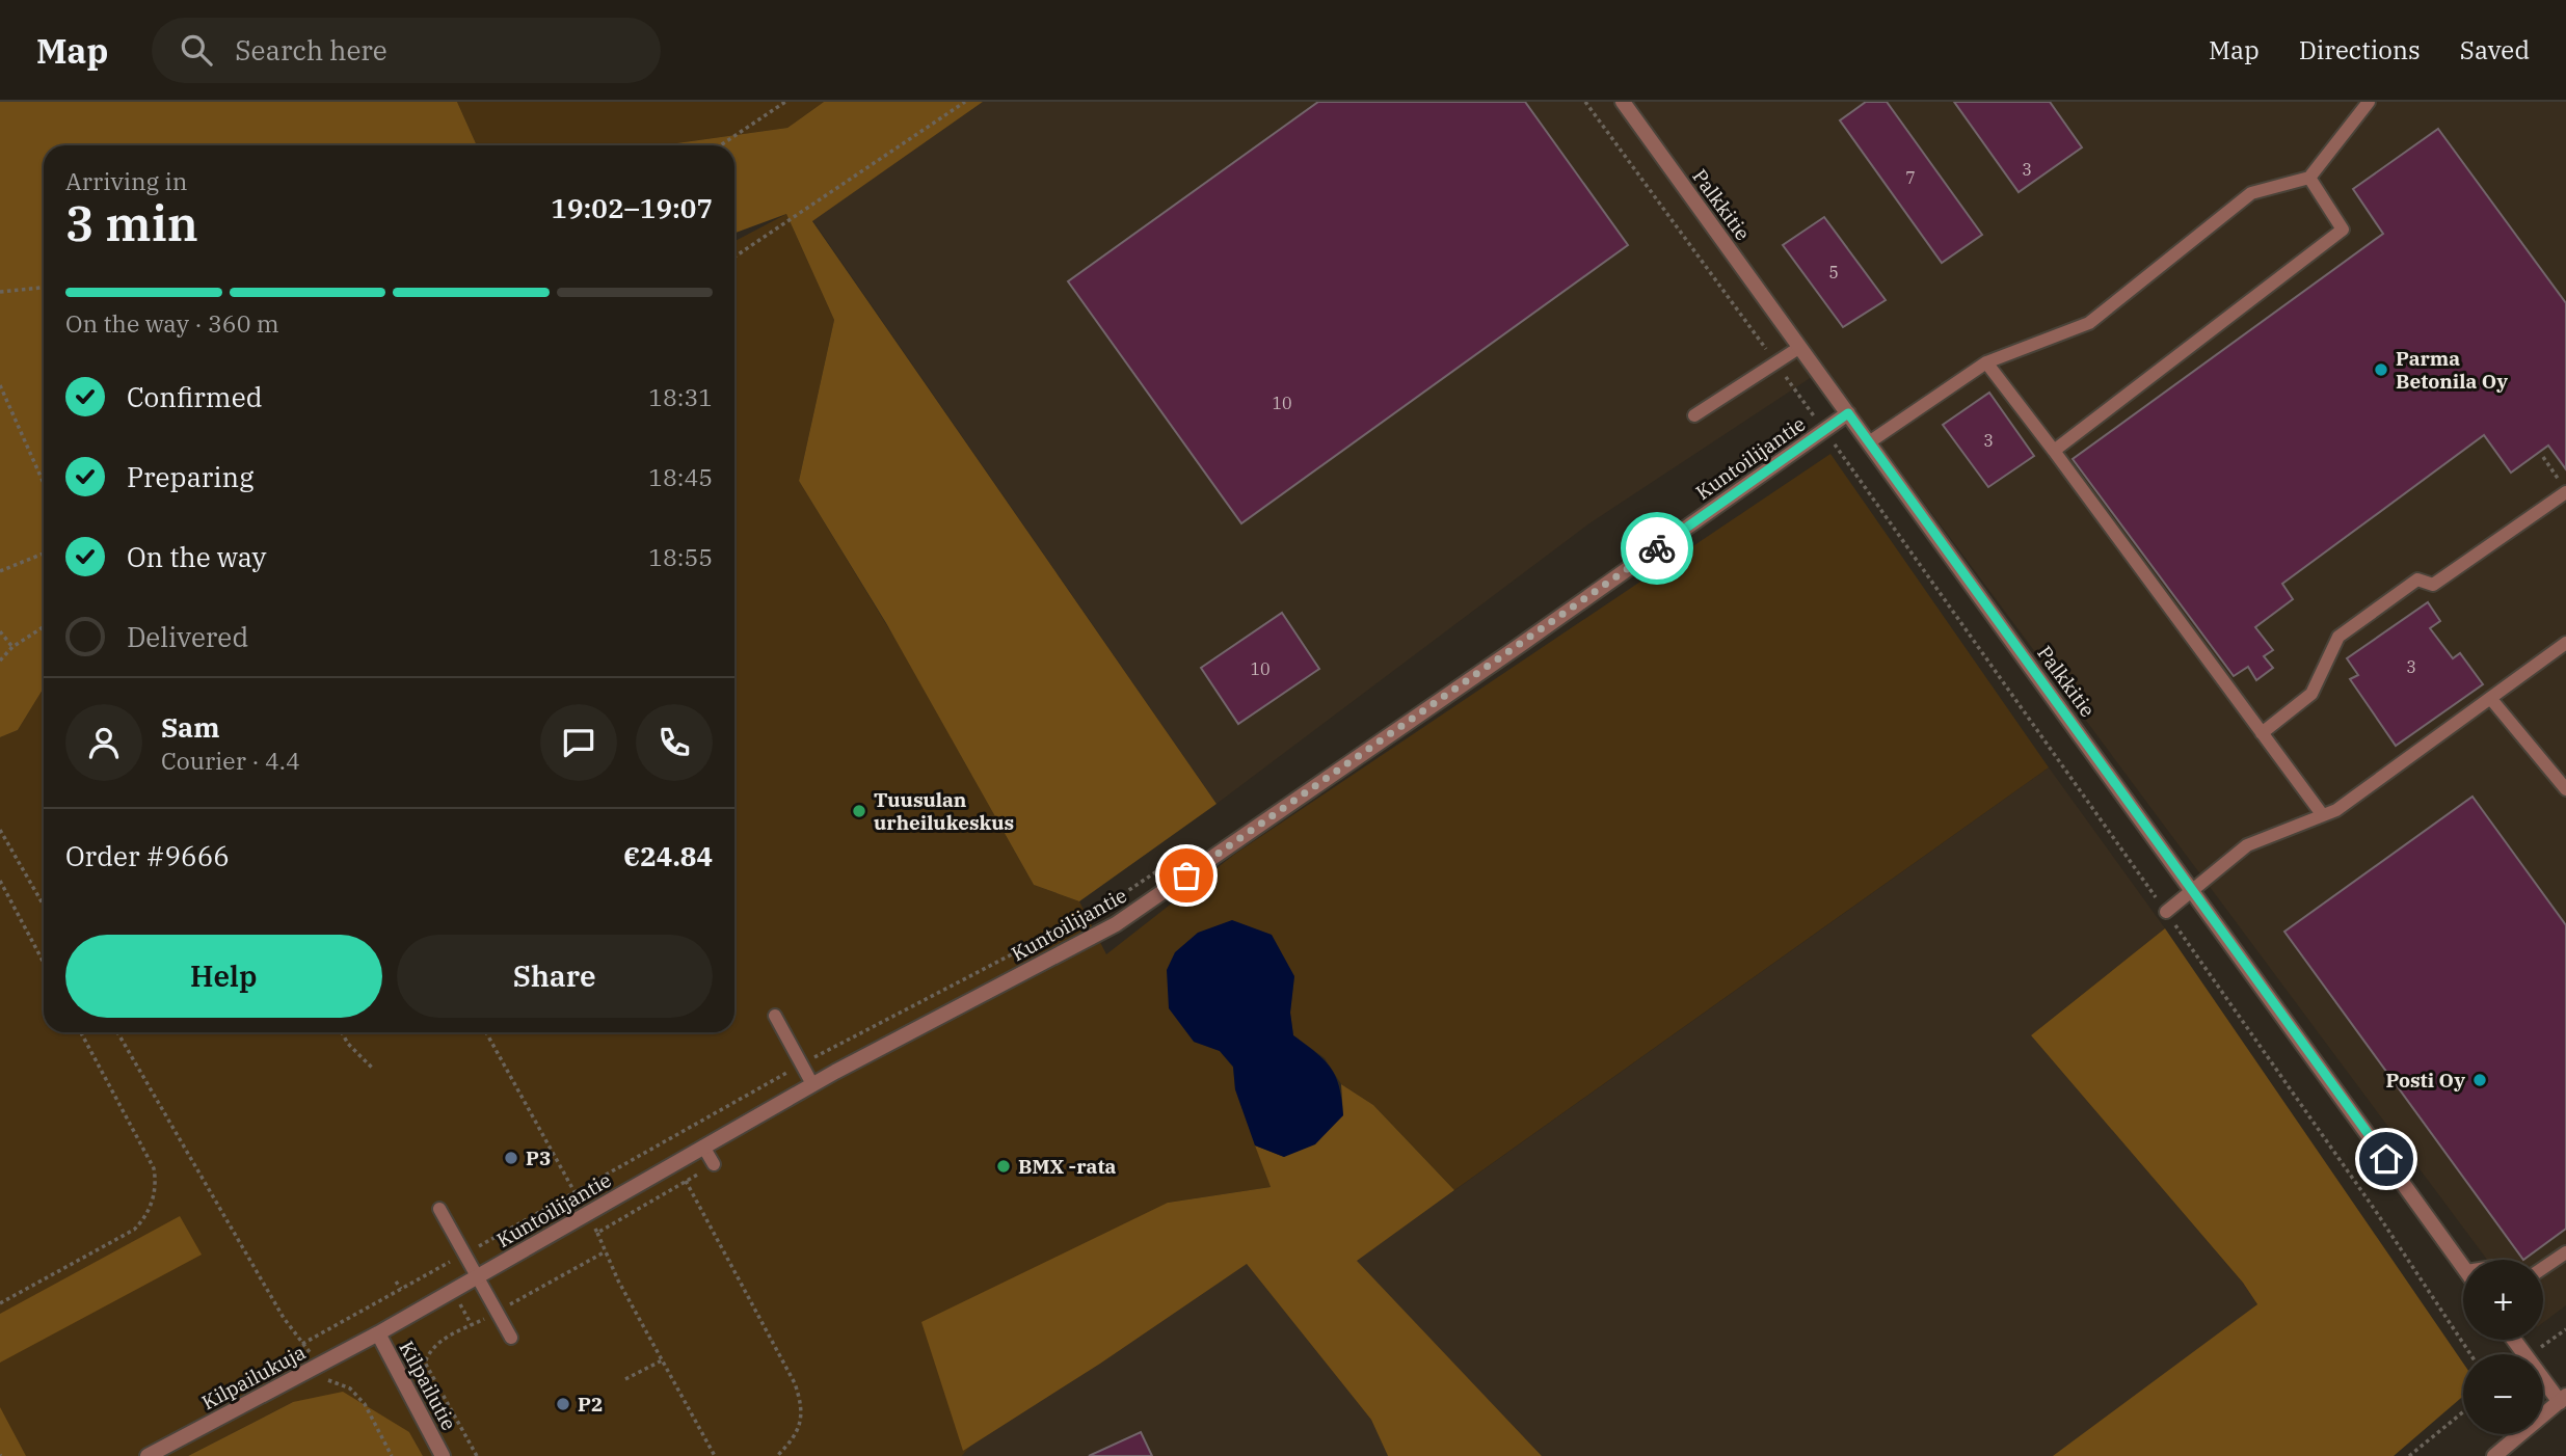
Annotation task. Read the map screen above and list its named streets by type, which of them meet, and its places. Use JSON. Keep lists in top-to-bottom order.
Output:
{
  "streets": {
    "street": [
      "Palkkitie",
      "Kuntoilijantie",
      "Kilpailukuja",
      "Kilpailutie"
    ]
  },
  "crossings": [
    ["Palkkitie", "Kuntoilijantie"],
    ["Kuntoilijantie", "Kilpailukuja"],
    ["Kuntoilijantie", "Kilpailutie"],
    ["Kilpailukuja", "Kilpailutie"]
  ],
  "places": [
    "Parma Betonila Oy",
    "Tuusulan urheilukeskus",
    "Posti Oy",
    "P3",
    "BMX -rata",
    "P2"
  ],
  "house_numbers": [
    "3",
    "7",
    "5",
    "10",
    "3",
    "3",
    "10"
  ],
  "page": {
    "header": "Map",
    "search": "Search here",
    "nav": ["Map", "Directions", "Saved"],
    "heading": ["3 min", "Arriving in", "19:02–19:07"],
    "panel": [
      "Sam",
      "Courier · 4.4",
      "Order #9666",
      "€24.84"
    ],
    "bar": "On the way · 360 m",
    "list": [
      ["Confirmed", "18:31"],
      ["Preparing", "18:45"],
      ["On the way", "18:55"],
      "Delivered"
    ],
    "buttons": ["Help", "Share"],
    "map_buttons": ["+", "−"]
  }
}
